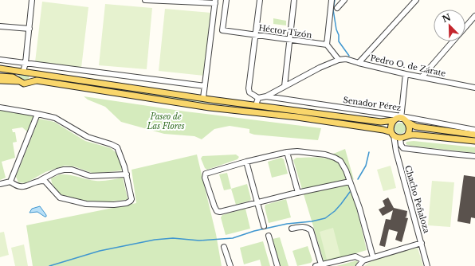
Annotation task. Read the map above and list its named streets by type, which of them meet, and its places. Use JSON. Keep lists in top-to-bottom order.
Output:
{
  "streets": {
    "street": [
      "Héctor Tizón",
      "Pedro O. de Zárate",
      "Senador Pérez",
      "Chacho Peñaloza"
    ]
  },
  "crossings": [
    ["Senador Pérez", "Chacho Peñaloza"]
  ],
  "parks": ["Paseo de Las Flores"],
  "north": "top left"
}
